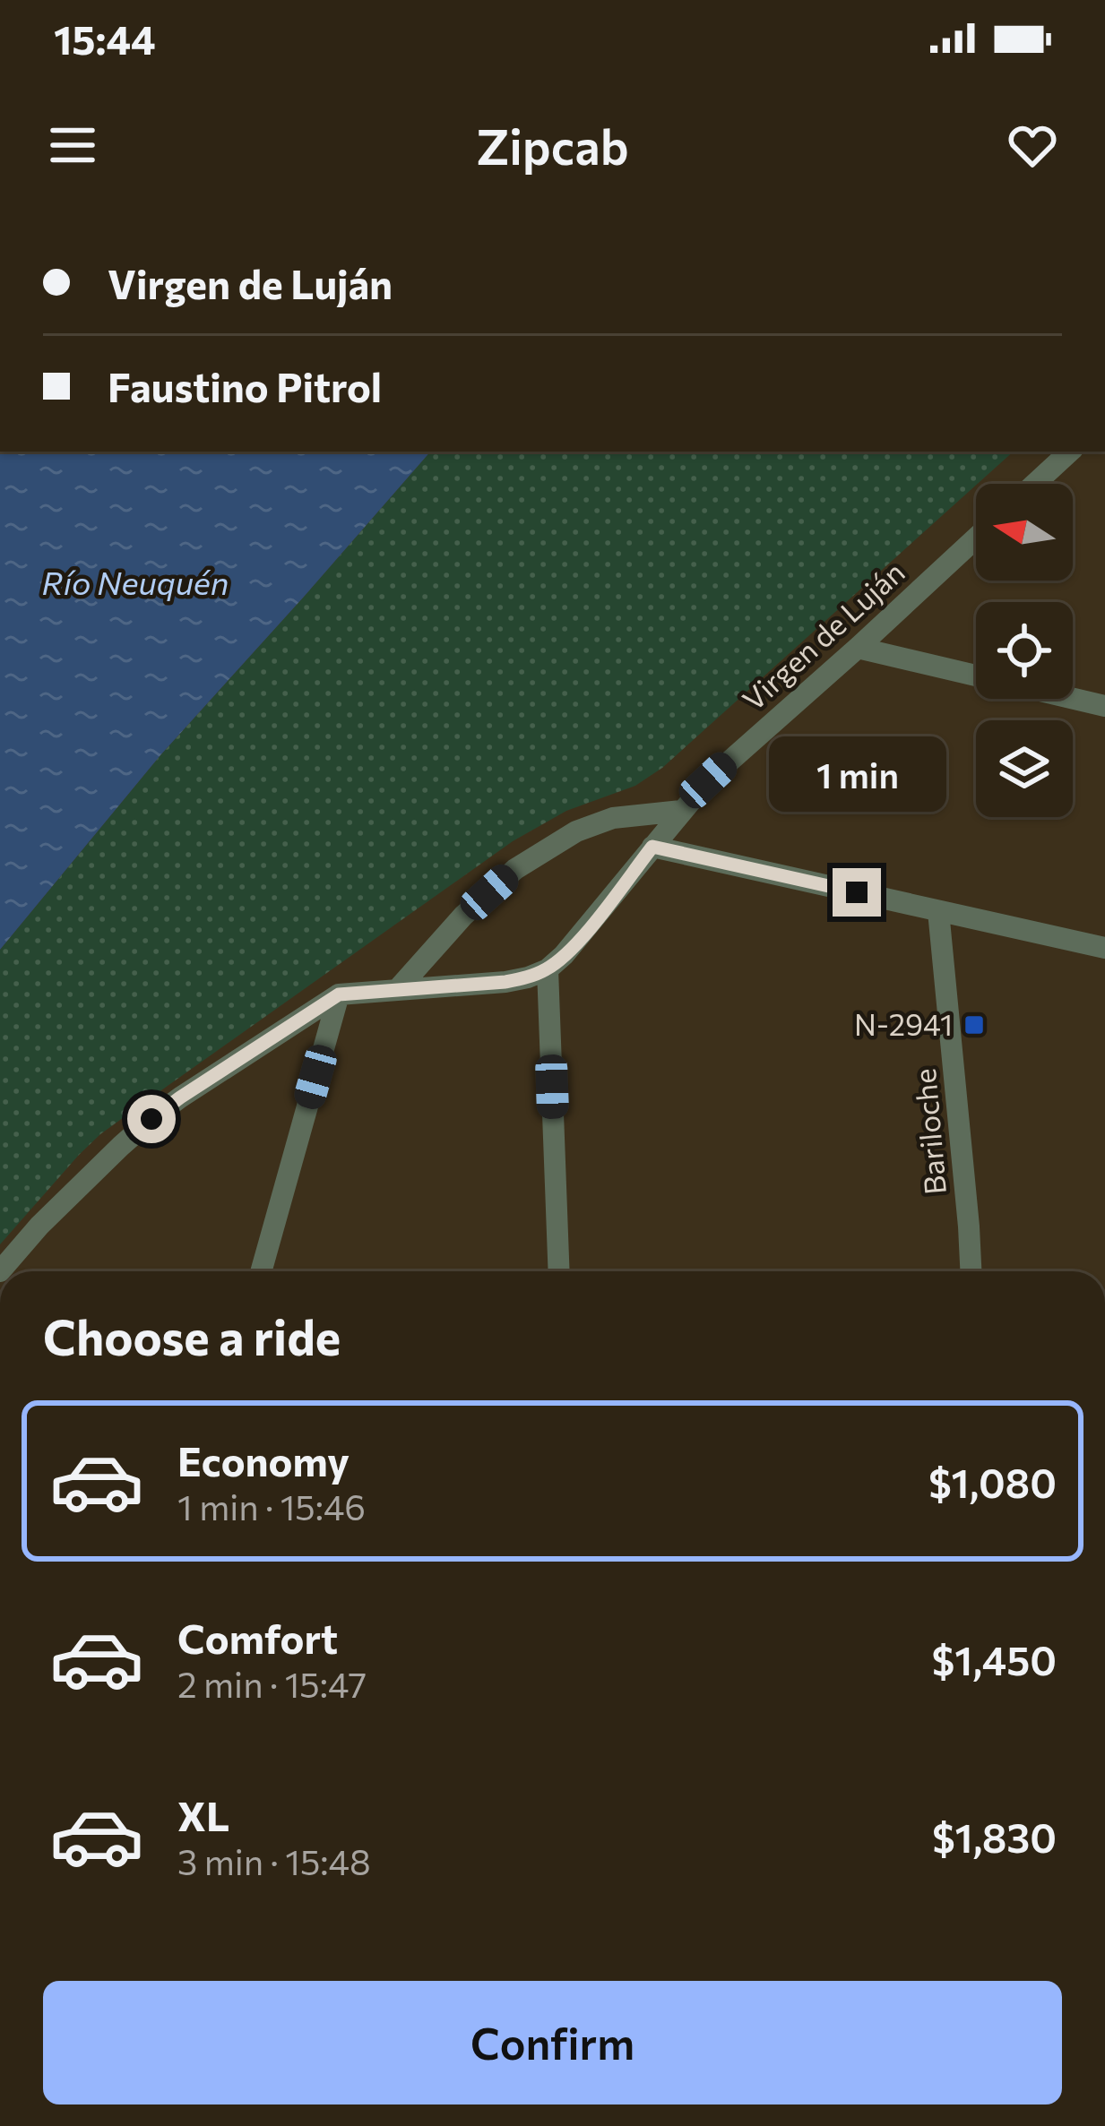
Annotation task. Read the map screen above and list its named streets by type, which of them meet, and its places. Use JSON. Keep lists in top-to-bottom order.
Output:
{
  "streets": {
    "street": ["Virgen de Luján", "Bariloche"]
  },
  "water": ["Río Neuquén"],
  "places": {
    "transit": ["N-2941"]
  },
  "north": "left",
  "page": {
    "status": "15:44",
    "header": "Zipcab",
    "banner": ["Virgen de Luján", "Faustino Pitrol"],
    "bubble": "1 min",
    "heading": "Choose a ride",
    "list": [
      {
        "name": "Economy",
        "note": "1 min · 15:46",
        "value": "$1,080"
      },
      {
        "name": "Comfort",
        "note": "2 min · 15:47",
        "value": "$1,450"
      },
      {
        "name": "XL",
        "note": "3 min · 15:48",
        "value": "$1,830"
      }
    ],
    "buttons": "Confirm"
  }
}
